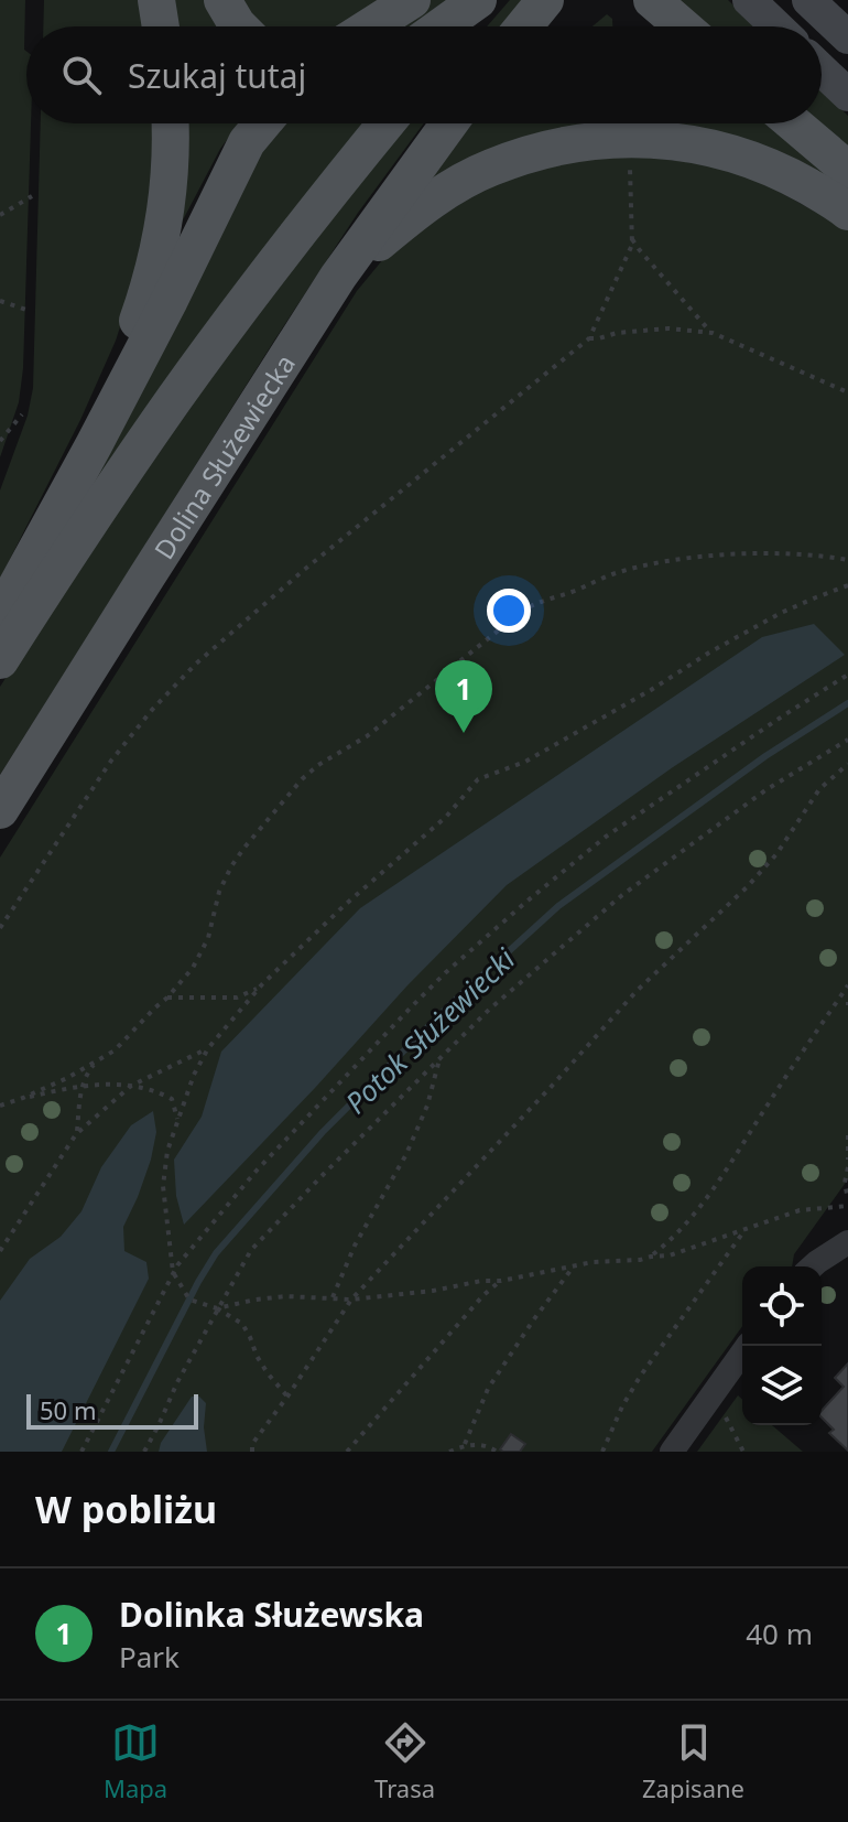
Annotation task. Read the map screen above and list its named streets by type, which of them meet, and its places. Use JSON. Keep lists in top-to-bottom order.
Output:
{
  "streets": {
    "main road": ["Dolina Służewiecka"]
  },
  "water": ["Potok Służewiecki"],
  "scale_bar": "50 m",
  "page": {
    "search": "Szukaj tutaj",
    "pins": "1",
    "scale": "50 m",
    "heading": "W pobliżu",
    "list": [
      {
        "mark": "1",
        "name": "Dolinka Służewska",
        "note": "Park",
        "value": "40 m"
      }
    ],
    "nav": ["Mapa", "Trasa", "Zapisane"]
  }
}
